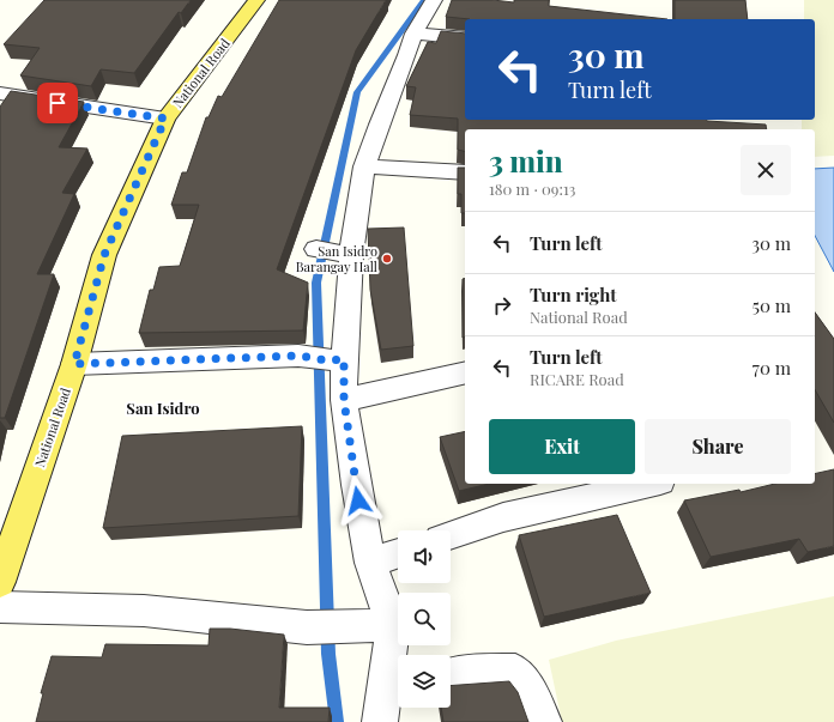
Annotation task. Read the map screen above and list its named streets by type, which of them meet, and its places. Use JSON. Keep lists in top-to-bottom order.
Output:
{
  "streets": {
    "main road": ["National Road"]
  },
  "districts": ["San Isidro"],
  "places": ["San Isidro Barangay Hall"],
  "page": {
    "turn": ["30 m", "Turn left"],
    "heading": ["3 min", "180 m · 09:13"],
    "list": [
      {
        "name": "Turn left",
        "value": "30 m"
      },
      {
        "name": "Turn right",
        "note": "National Road",
        "value": "50 m"
      },
      {
        "name": "Turn left",
        "note": "RICARE Road",
        "value": "70 m"
      }
    ],
    "buttons": ["Exit", "Share"]
  }
}
